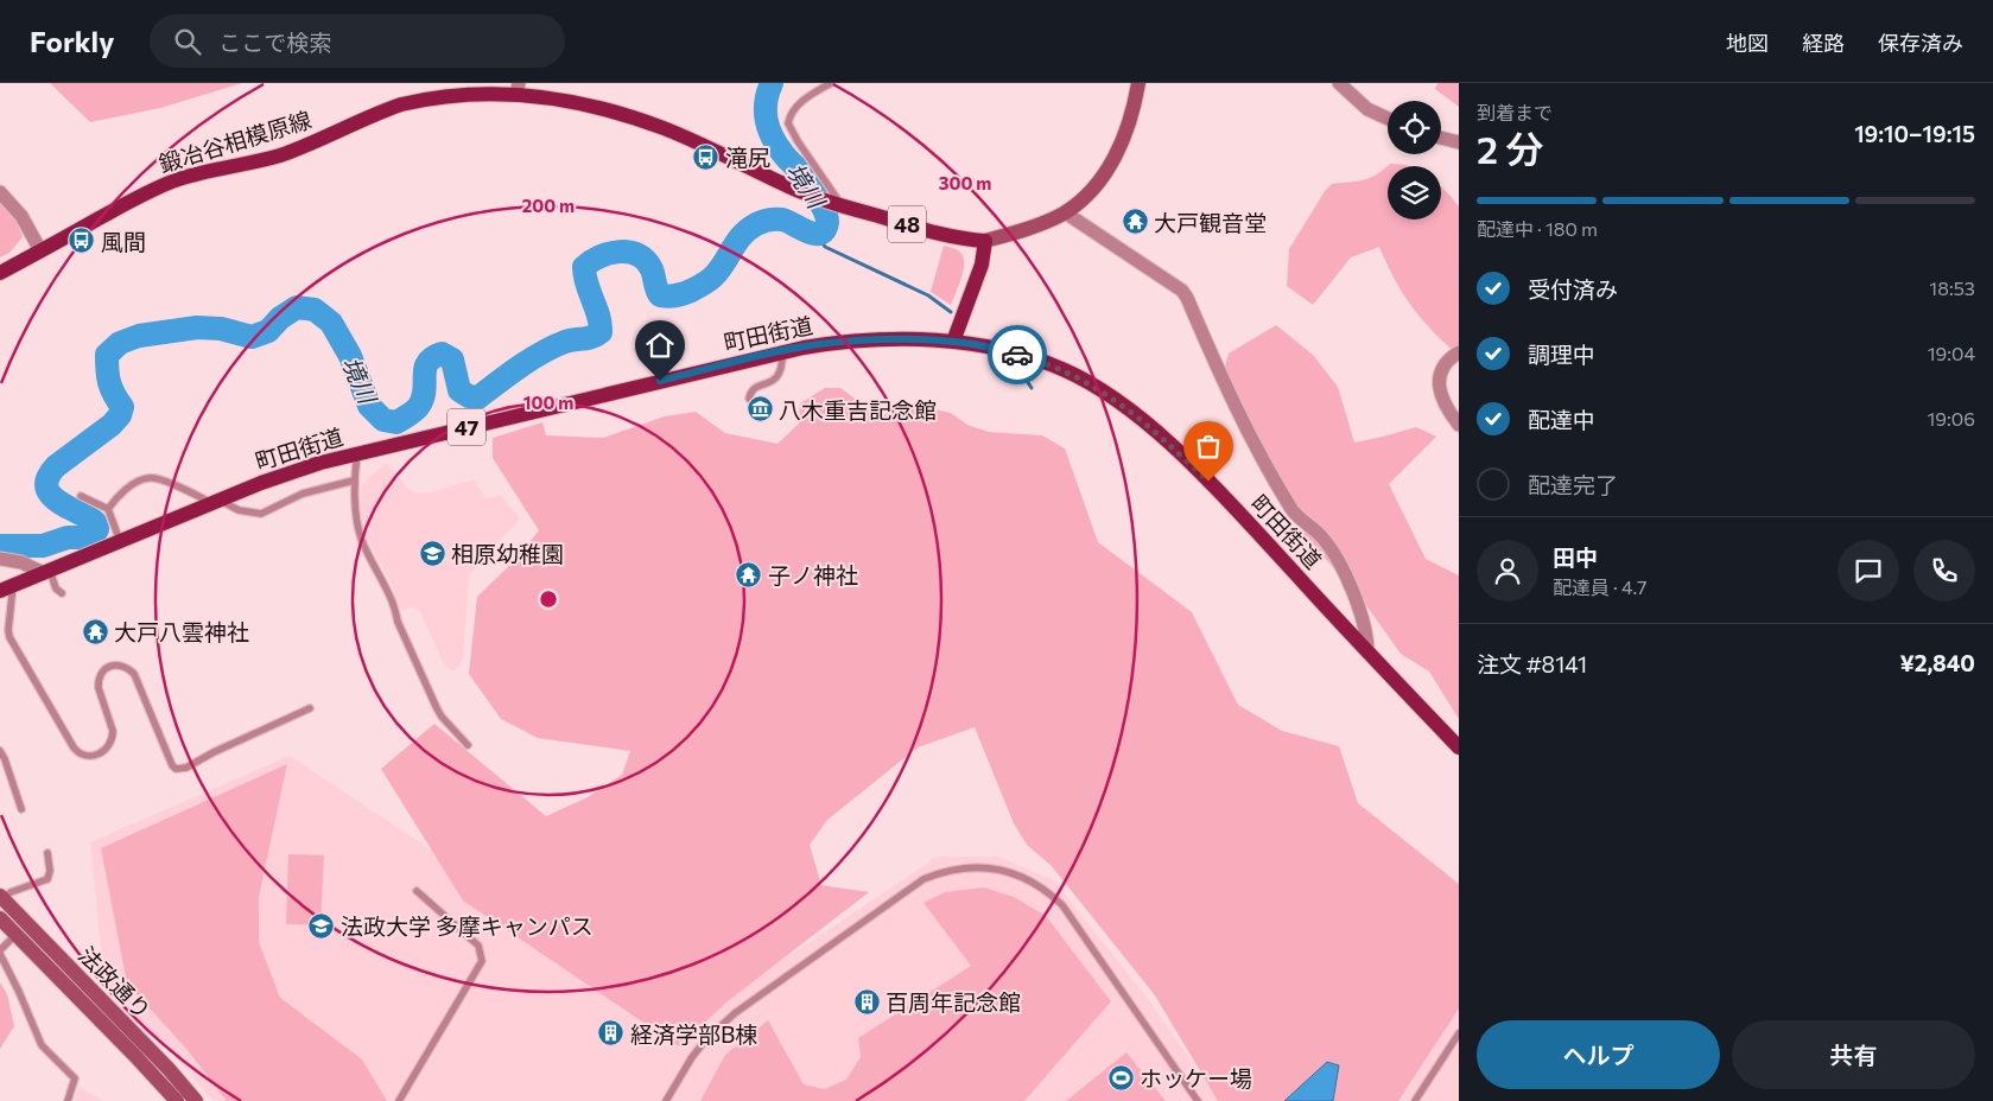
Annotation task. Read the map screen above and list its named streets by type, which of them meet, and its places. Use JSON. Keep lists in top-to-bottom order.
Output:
{
  "streets": {
    "main road": [
      "鍛冶谷相模原線",
      "48",
      "町田街道",
      "47"
    ],
    "street": ["法政通り"]
  },
  "crossings": [
    ["鍛冶谷相模原線", "48"]
  ],
  "water": ["境川"],
  "places": {
    "bus stop": ["滝尻", "風間"],
    "temple": ["大戸観音堂", "子ノ神社", "大戸八雲神社"],
    "museum": ["八木重吉記念館"],
    "school or university": ["相原幼稚園", "法政大学 多摩キャンパス"],
    "building": ["百周年記念館", "経済学部B棟"],
    "sports": ["ホッケー場"]
  },
  "page": {
    "header": "Forkly",
    "search": "ここで検索",
    "nav": ["地図", "経路", "保存済み"],
    "heading": ["2 分", "到着まで", "19:10–19:15"],
    "panel": [
      "田中",
      "配達員 · 4.7",
      "注文 #8141",
      "¥2,840"
    ],
    "bar": "配達中 · 180 m",
    "list": [
      ["受付済み", "18:53"],
      ["調理中", "19:04"],
      ["配達中", "19:06"],
      "配達完了"
    ],
    "buttons": ["ヘルプ", "共有"]
  },
  "rings": ["300 m", "200 m", "100 m"]
}
